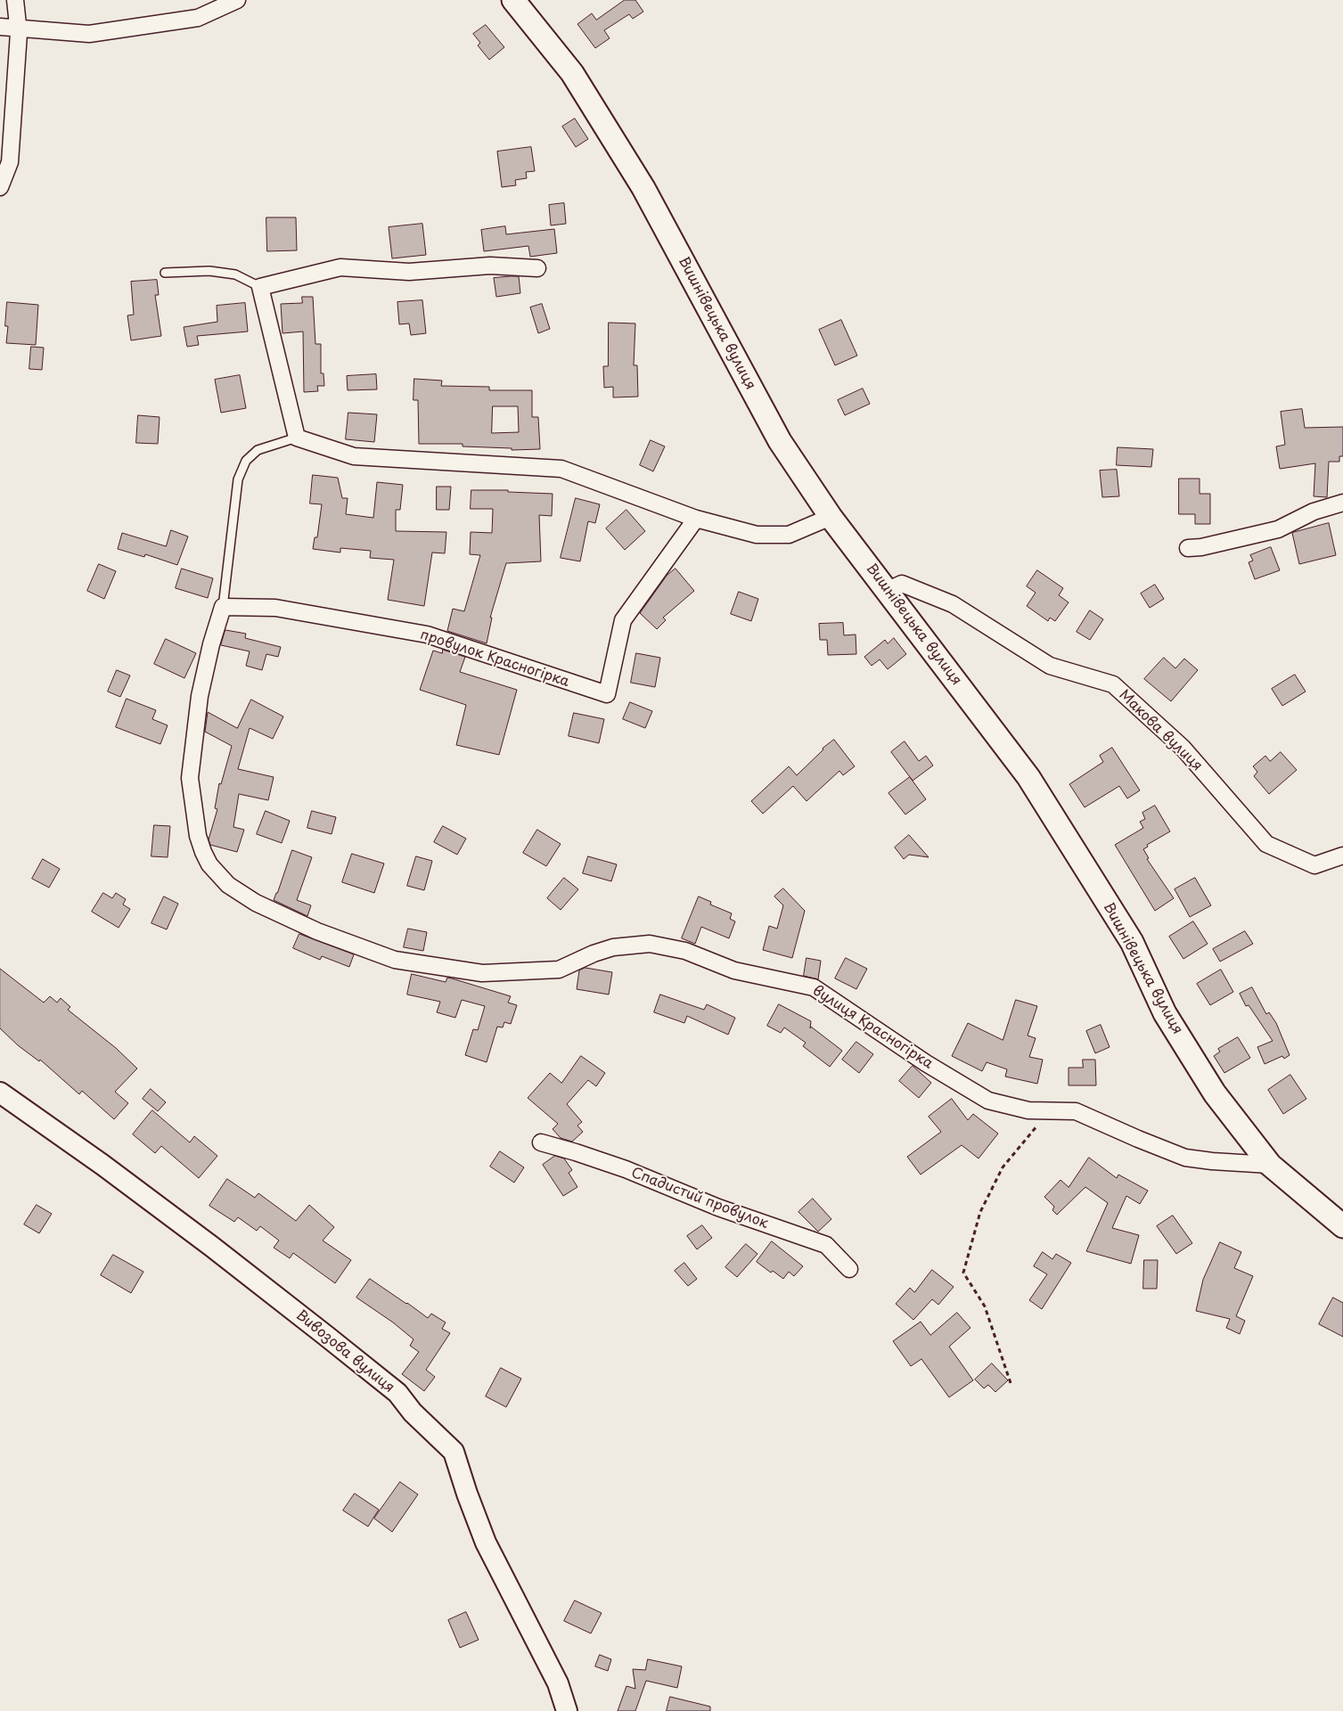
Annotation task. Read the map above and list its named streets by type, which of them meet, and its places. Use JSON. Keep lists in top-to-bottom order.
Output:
{
  "streets": {
    "main road": ["Вишнівецька вулиця"],
    "street": [
      "провулок Красногірка",
      "Макова вулиця",
      "вулиця Красногірка",
      "Спадистий провулок",
      "Вивозова вулиця"
    ]
  },
  "crossings": [
    ["Вишнівецька вулиця", "Макова вулиця"],
    ["Вишнівецька вулиця", "вулиця Красногірка"],
    ["провулок Красногірка", "вулиця Красногірка"]
  ]
}
